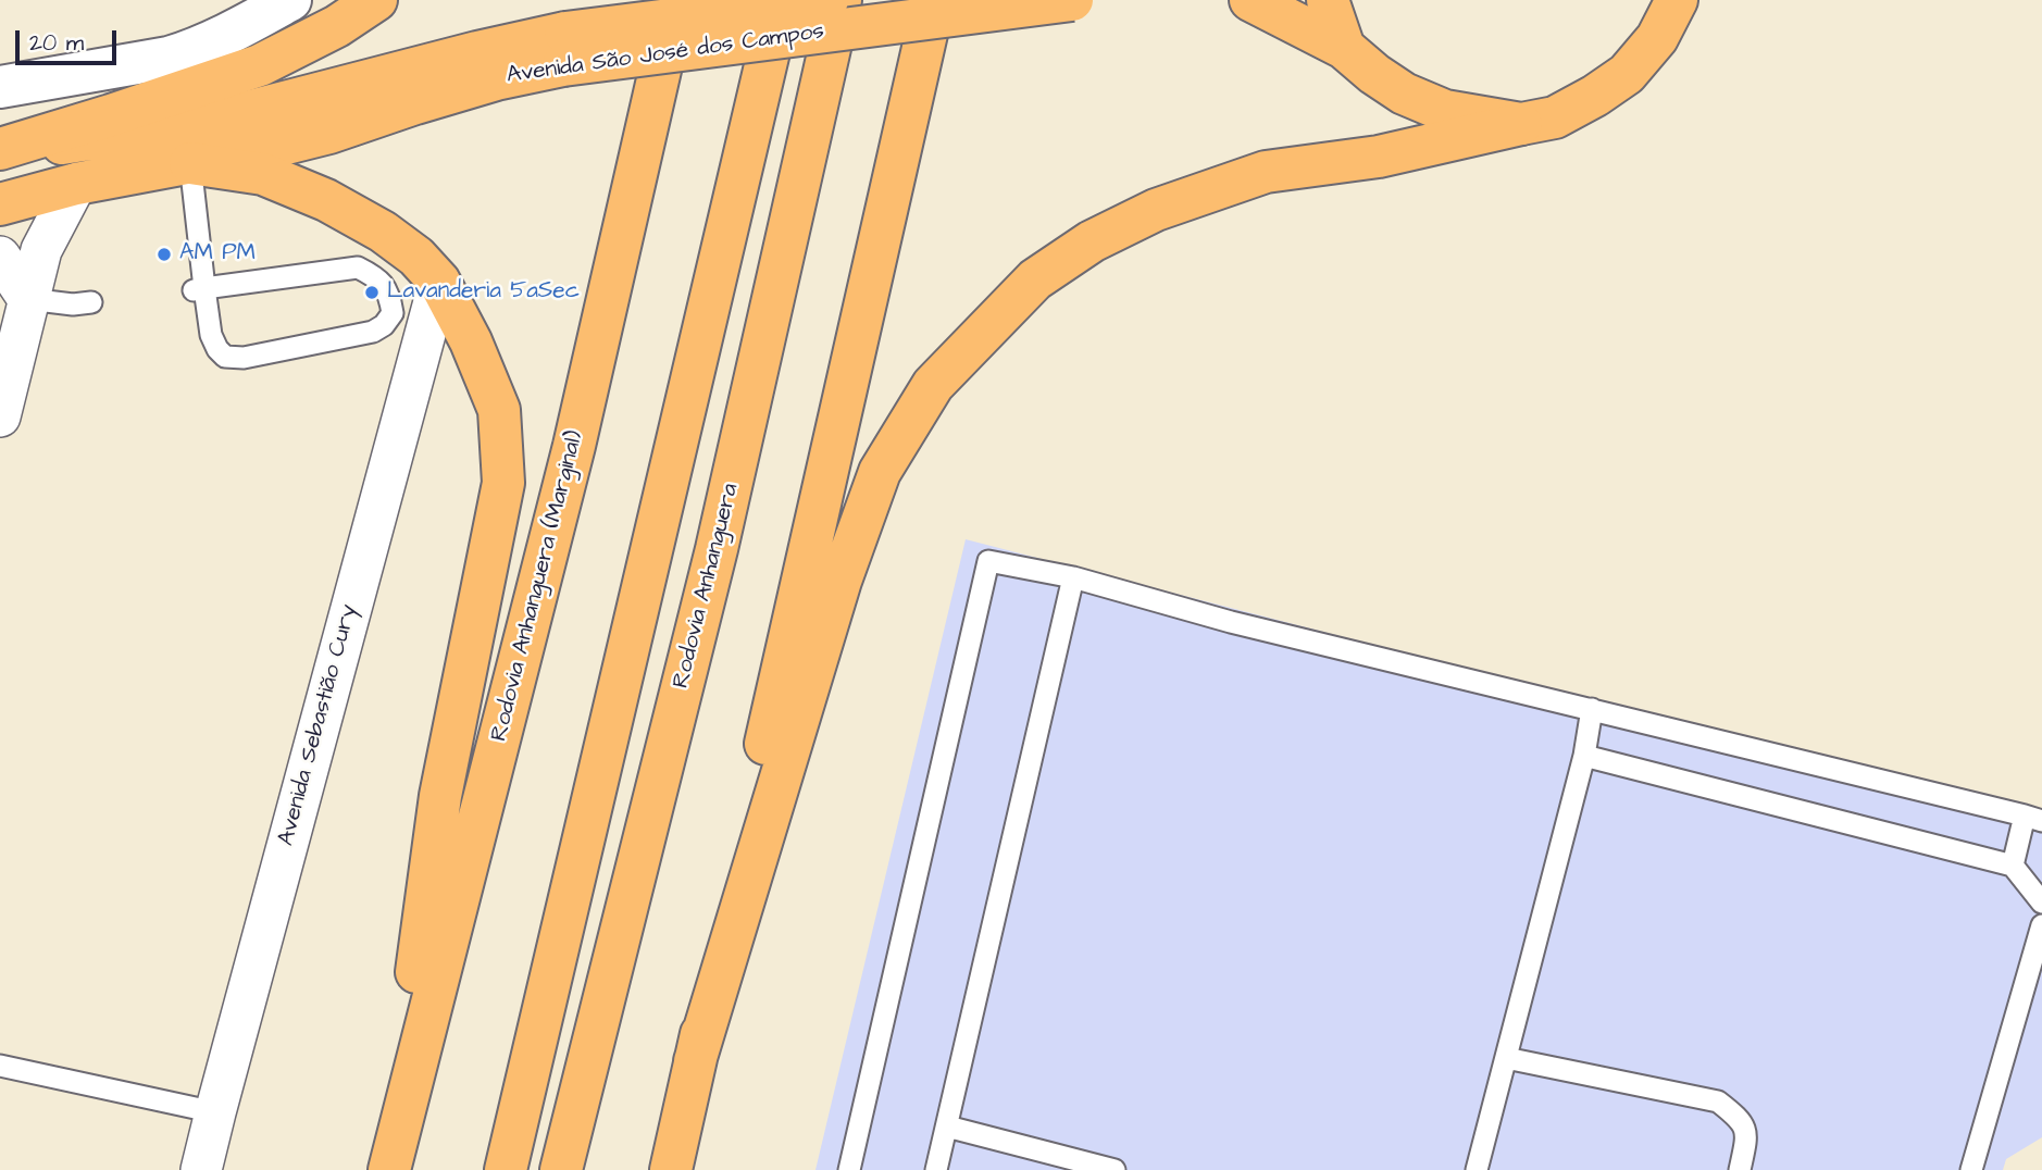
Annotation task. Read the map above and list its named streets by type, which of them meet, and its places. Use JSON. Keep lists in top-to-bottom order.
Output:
{
  "streets": {
    "main road": ["Avenida São José dos Campos", "Rodovia Anhanguera (Marginal)", "Rodovia Anhanguera"],
    "street": ["Avenida Sebastião Cury"]
  },
  "places": ["AM PM", "Lavanderia 5aSec"],
  "scale_bar": "20 m"
}
